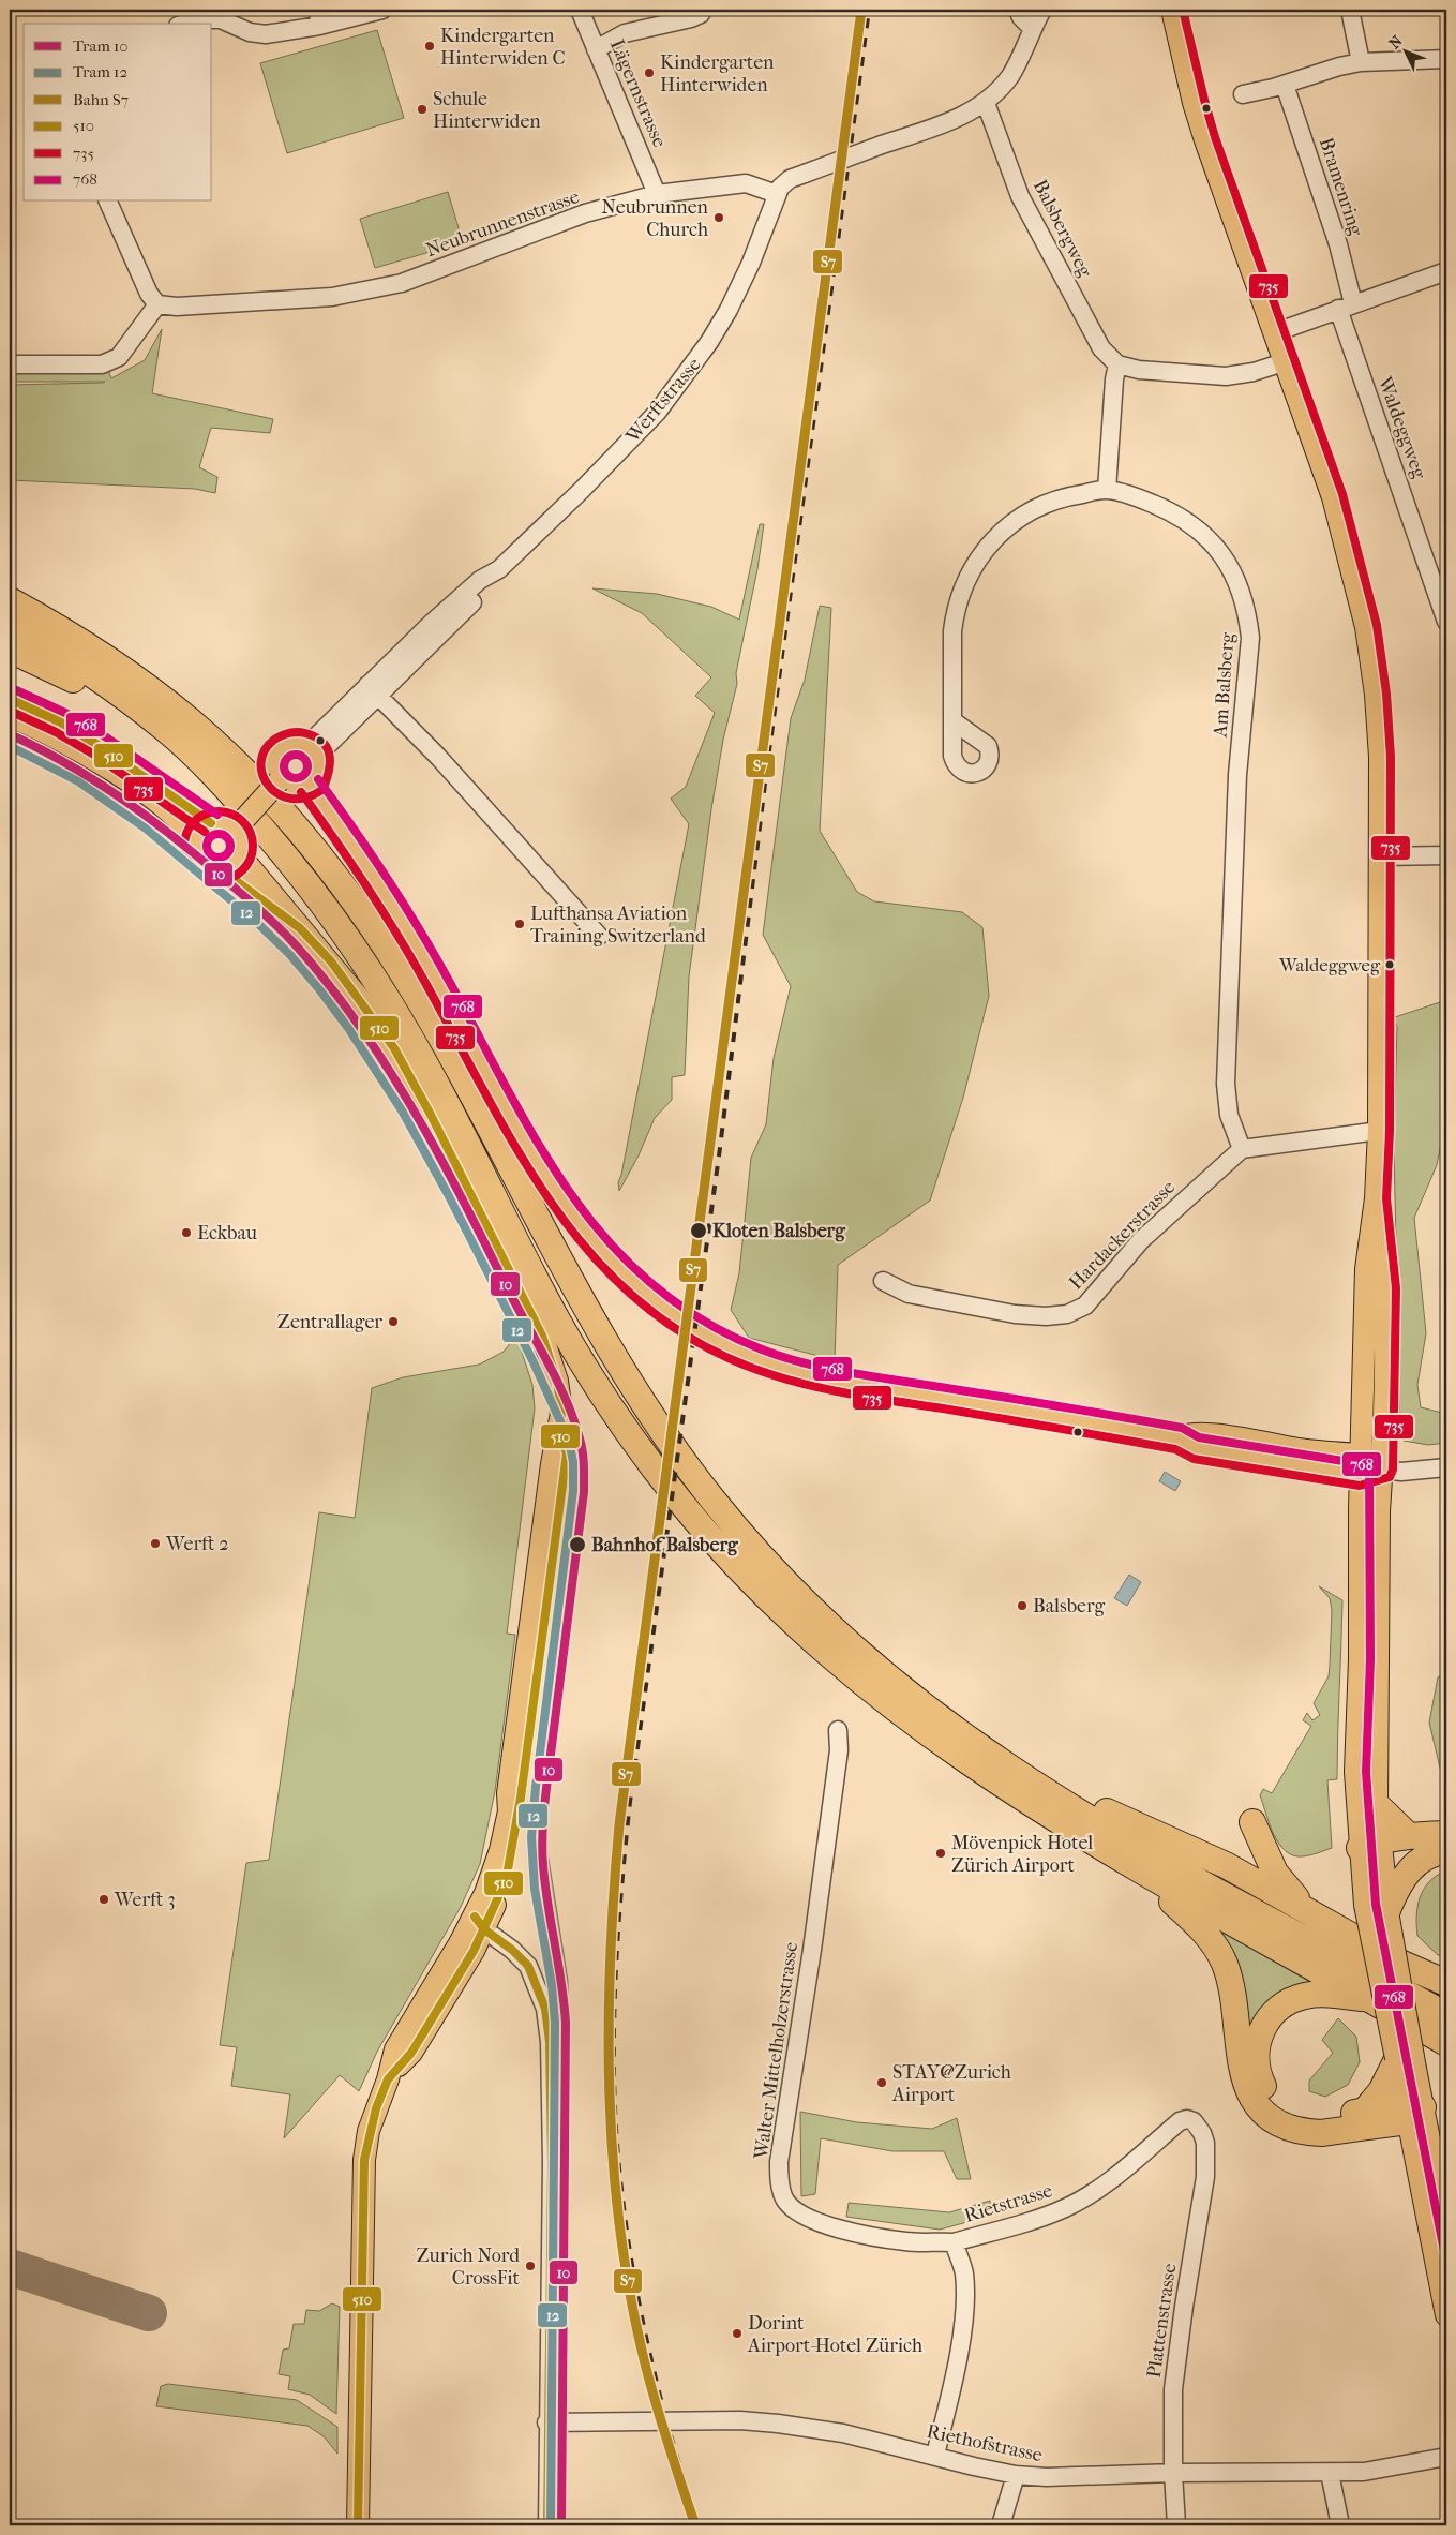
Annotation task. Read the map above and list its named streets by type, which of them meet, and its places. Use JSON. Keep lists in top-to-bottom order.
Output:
{
  "streets": {
    "street": [
      "Lägernstrasse",
      "Bramenring",
      "Neubrunnenstrasse",
      "Balsbergweg",
      "Werftstrasse",
      "Waldeggweg",
      "Am Balsberg",
      "Hardackerstrasse",
      "Walter Mittelholzerstrasse",
      "Rietstrasse",
      "Plattenstrasse",
      "Riethofstrasse"
    ]
  },
  "crossings": [
    ["Lägernstrasse", "Neubrunnenstrasse"],
    ["Bramenring", "Waldeggweg"],
    ["Neubrunnenstrasse", "Werftstrasse"],
    ["Am Balsberg", "Hardackerstrasse"],
    ["Walter Mittelholzerstrasse", "Rietstrasse"],
    ["Rietstrasse", "Plattenstrasse"],
    ["Rietstrasse", "Riethofstrasse"],
    ["Plattenstrasse", "Riethofstrasse"]
  ],
  "places": [
    "Kindergarten Hinterwiden C",
    "Kindergarten Hinterwiden",
    "Schule Hinterwiden",
    "Neubrunnen Church",
    "Lufthansa Aviation Training Switzerland",
    "Waldeggweg",
    "Kloten Balsberg",
    "Eckbau",
    "Zentrallager",
    "Werft 2",
    "Bahnhof Balsberg",
    "Balsberg",
    "Mövenpick Hotel Zürich Airport",
    "Werft 3",
    "STAY@Zurich Airport",
    "Zurich Nord CrossFit",
    "Dorint Airport-Hotel Zürich"
  ],
  "lines": [
    "rail line S7",
    "transit line 735",
    "transit line 768",
    "transit line 510",
    "tram line 10",
    "tram line 12"
  ],
  "legend": [
    "Tram 10",
    "Tram 12",
    "Bahn S7",
    "510",
    "735",
    "768"
  ],
  "north": "top left"
}
